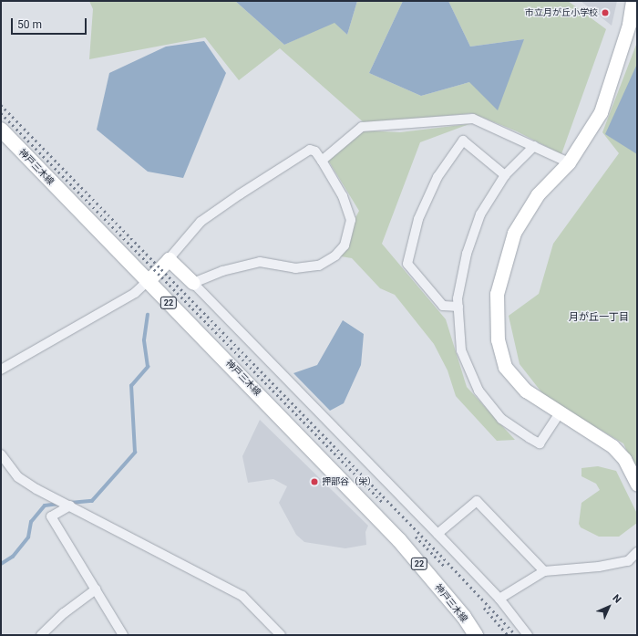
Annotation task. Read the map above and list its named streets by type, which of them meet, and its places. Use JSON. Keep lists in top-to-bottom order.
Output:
{
  "streets": {
    "main road": ["神戸三木線", "22"]
  },
  "districts": ["月が丘一丁目"],
  "places": ["市立月が丘小学校", "押部谷（栄）"],
  "scale_bar": "50 m",
  "north": "top right"
}
